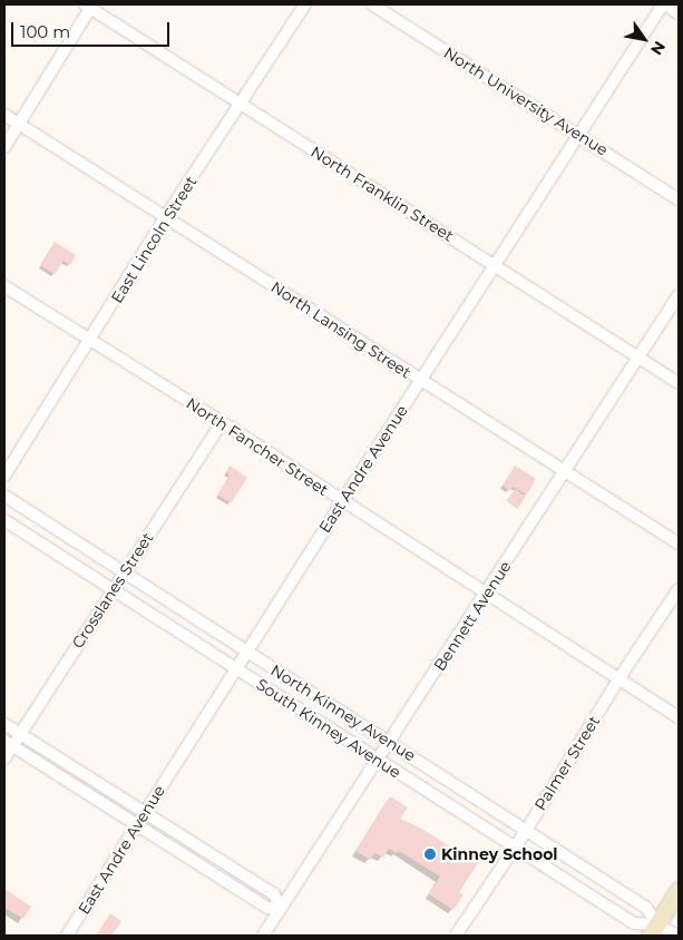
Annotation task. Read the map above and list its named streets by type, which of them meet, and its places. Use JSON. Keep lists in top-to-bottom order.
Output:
{
  "streets": {
    "street": [
      "North University Avenue",
      "North Franklin Street",
      "East Lincoln Street",
      "North Lansing Street",
      "North Fancher Street",
      "East Andre Avenue",
      "Crosslanes Street",
      "Bennett Avenue",
      "North Kinney Avenue",
      "South Kinney Avenue",
      "Palmer Street"
    ]
  },
  "crossings": [
    ["North University Avenue", "East Andre Avenue"],
    ["North Franklin Street", "East Lincoln Street"],
    ["North Franklin Street", "East Andre Avenue"],
    ["North Franklin Street", "Bennett Avenue"],
    ["East Lincoln Street", "North Lansing Street"],
    ["East Lincoln Street", "North Fancher Street"],
    ["North Lansing Street", "East Andre Avenue"],
    ["North Lansing Street", "Bennett Avenue"],
    ["North Fancher Street", "East Andre Avenue"],
    ["North Fancher Street", "Crosslanes Street"],
    ["North Fancher Street", "Bennett Avenue"],
    ["North Fancher Street", "Palmer Street"],
    ["East Andre Avenue", "North Kinney Avenue"],
    ["East Andre Avenue", "South Kinney Avenue"],
    ["Crosslanes Street", "North Kinney Avenue"],
    ["Crosslanes Street", "South Kinney Avenue"],
    ["Bennett Avenue", "North Kinney Avenue"],
    ["Bennett Avenue", "South Kinney Avenue"],
    ["North Kinney Avenue", "South Kinney Avenue"],
    ["North Kinney Avenue", "Palmer Street"],
    ["South Kinney Avenue", "Palmer Street"]
  ],
  "places": ["Kinney School"],
  "scale_bar": "100 m",
  "north": "bottom right"
}
